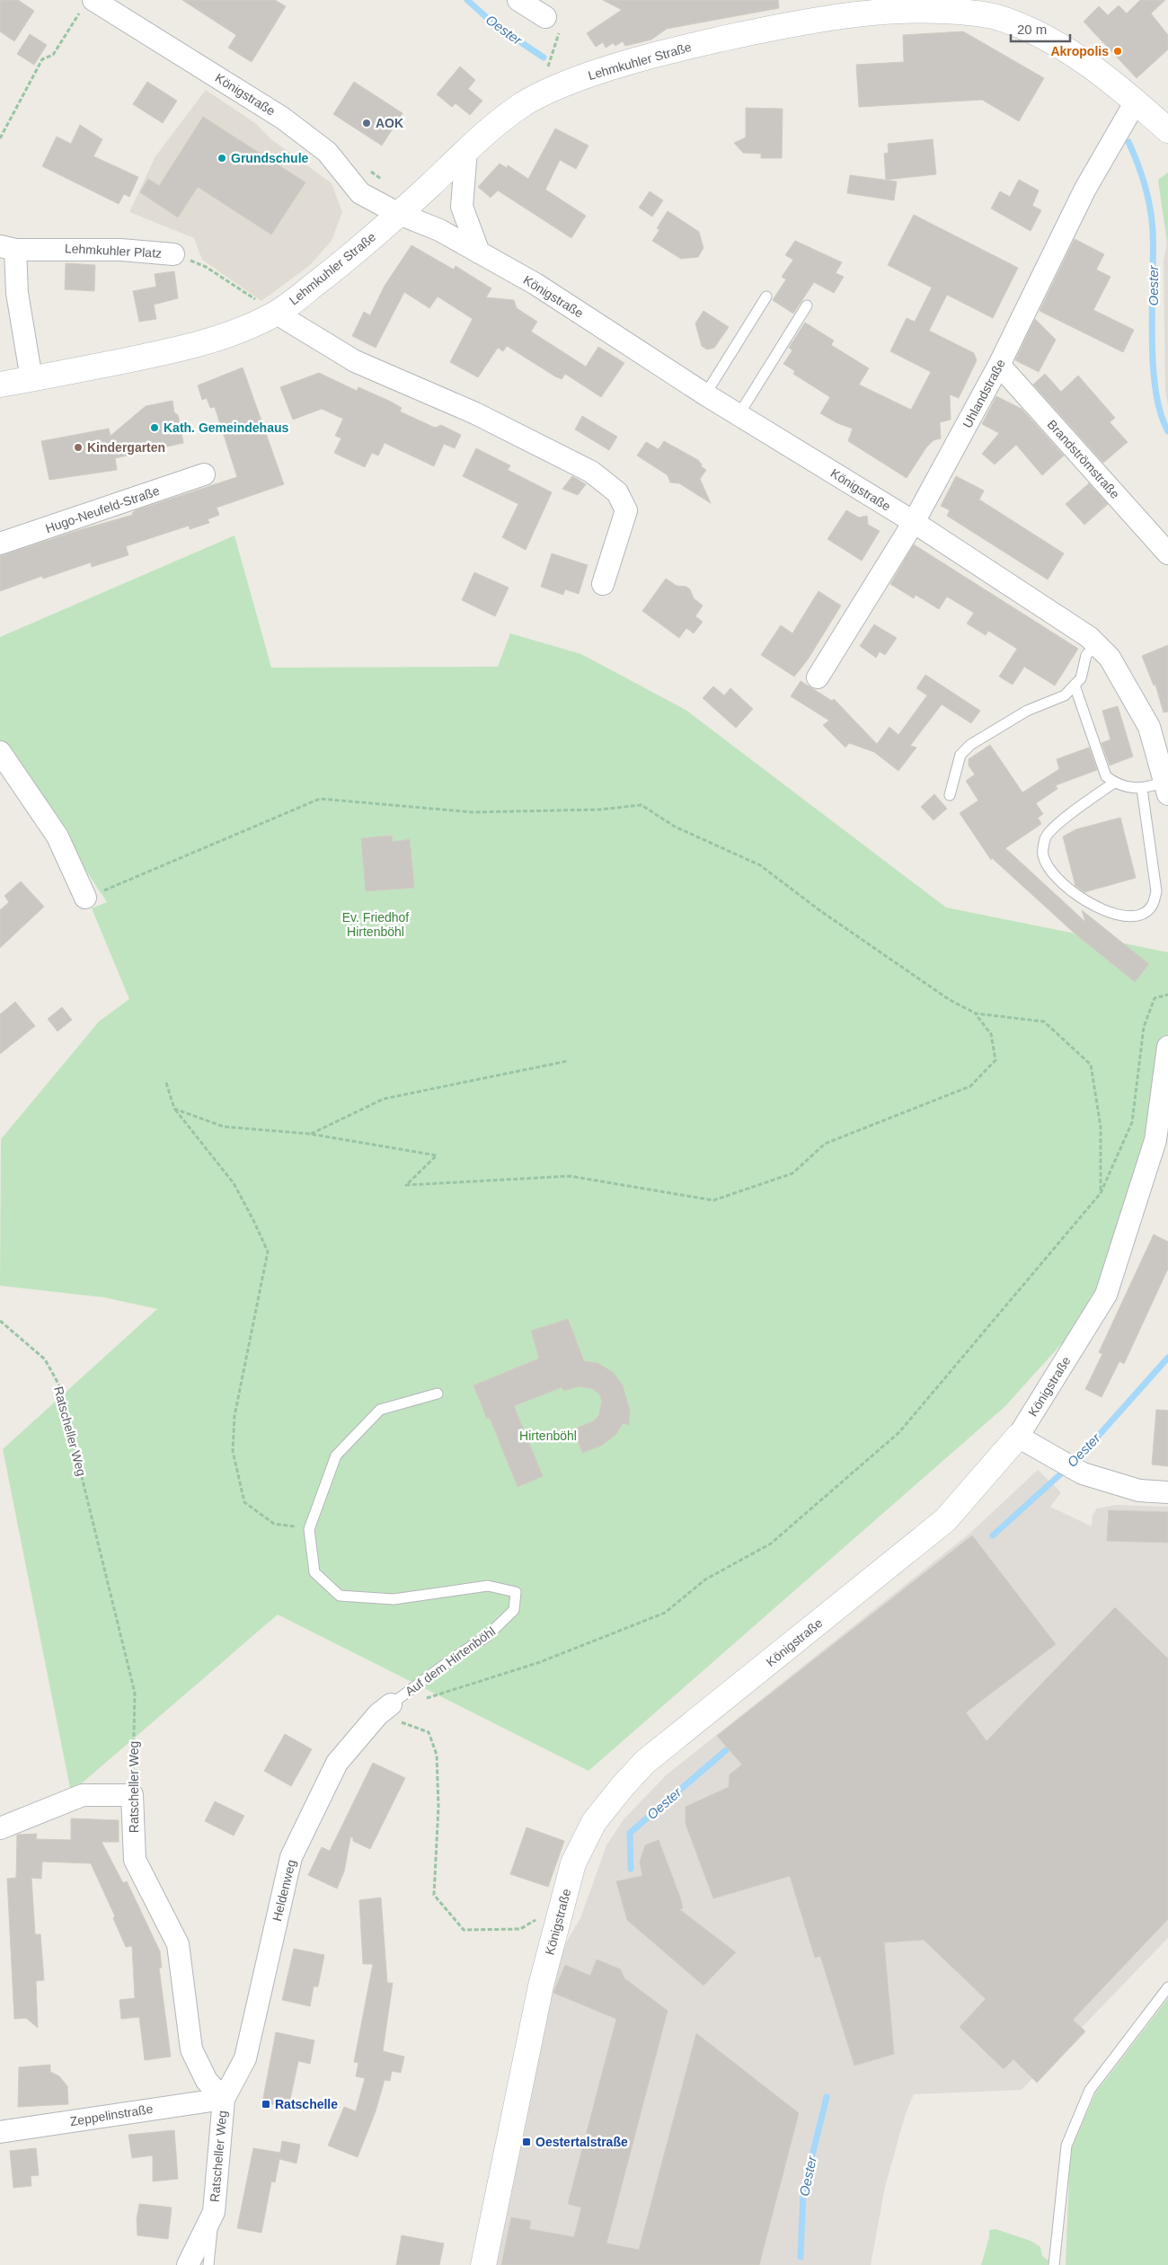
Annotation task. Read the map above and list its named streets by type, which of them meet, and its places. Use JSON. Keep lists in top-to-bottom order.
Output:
{
  "streets": {
    "street": [
      "Lehmkuhler Straße",
      "Königstraße",
      "Lehmkuhler Platz",
      "Uhlandstraße",
      "Brandströmstraße",
      "Hugo-Neufeld-Straße",
      "Ratscheller Weg",
      "Heldenweg",
      "Zeppelinstraße"
    ],
    "lane": ["Auf dem Hirtenböhl"]
  },
  "crossings": [
    ["Lehmkuhler Straße", "Königstraße"],
    ["Lehmkuhler Straße", "Lehmkuhler Platz"],
    ["Lehmkuhler Straße", "Uhlandstraße"],
    ["Königstraße", "Uhlandstraße"],
    ["Uhlandstraße", "Brandströmstraße"],
    ["Ratscheller Weg", "Heldenweg"],
    ["Ratscheller Weg", "Zeppelinstraße"],
    ["Auf dem Hirtenböhl", "Heldenweg"],
    ["Heldenweg", "Zeppelinstraße"]
  ],
  "water": ["Oester"],
  "parks": ["Ev. Friedhof Hirtenböhl", "Hirtenböhl"],
  "places": {
    "other": [
      "Akropolis",
      "AOK",
      "Grundschule",
      "Kath. Gemeindehaus",
      "Kindergarten"
    ],
    "transit": ["Ratschelle", "Oestertalstraße"]
  },
  "scale_bar": "20 m"
}
